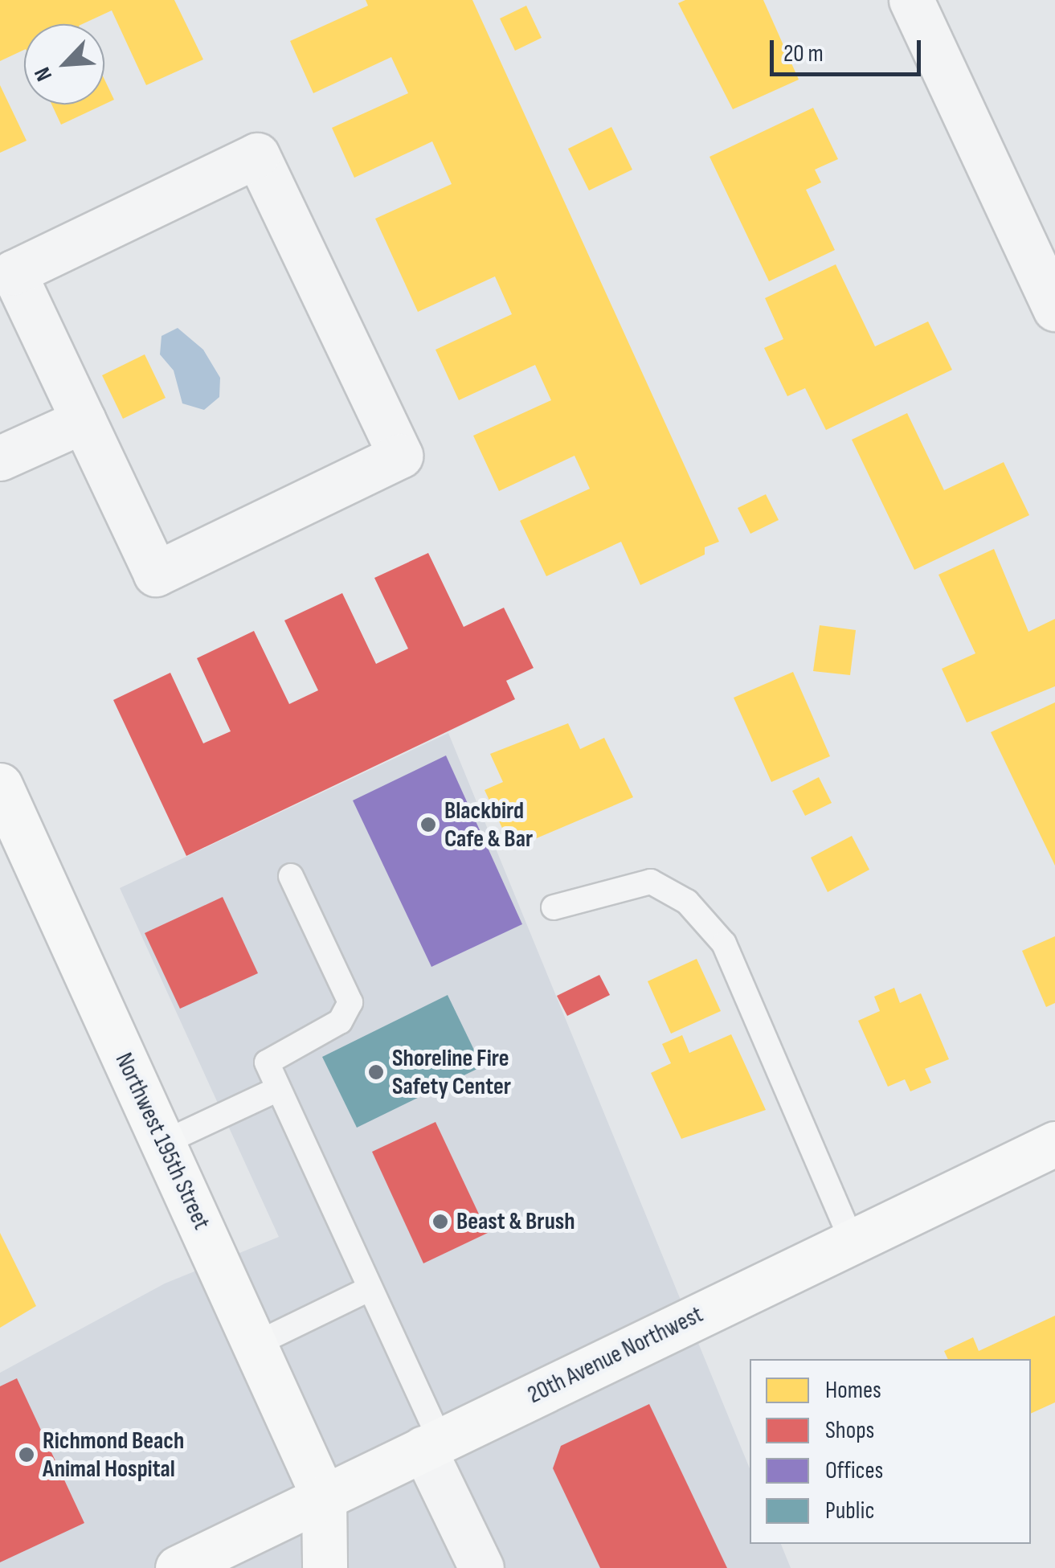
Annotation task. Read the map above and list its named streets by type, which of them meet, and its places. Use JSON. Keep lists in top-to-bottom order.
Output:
{
  "streets": {
    "street": ["Northwest 195th Street", "20th Avenue Northwest"]
  },
  "crossings": [
    ["Northwest 195th Street", "20th Avenue Northwest"]
  ],
  "places": [
    "Blackbird Cafe & Bar",
    "Shoreline Fire Safety Center",
    "Beast & Brush",
    "Richmond Beach Animal Hospital"
  ],
  "legend": [
    "Homes",
    "Shops",
    "Offices",
    "Public"
  ],
  "scale_bar": "20 m",
  "north": "bottom left"
}
